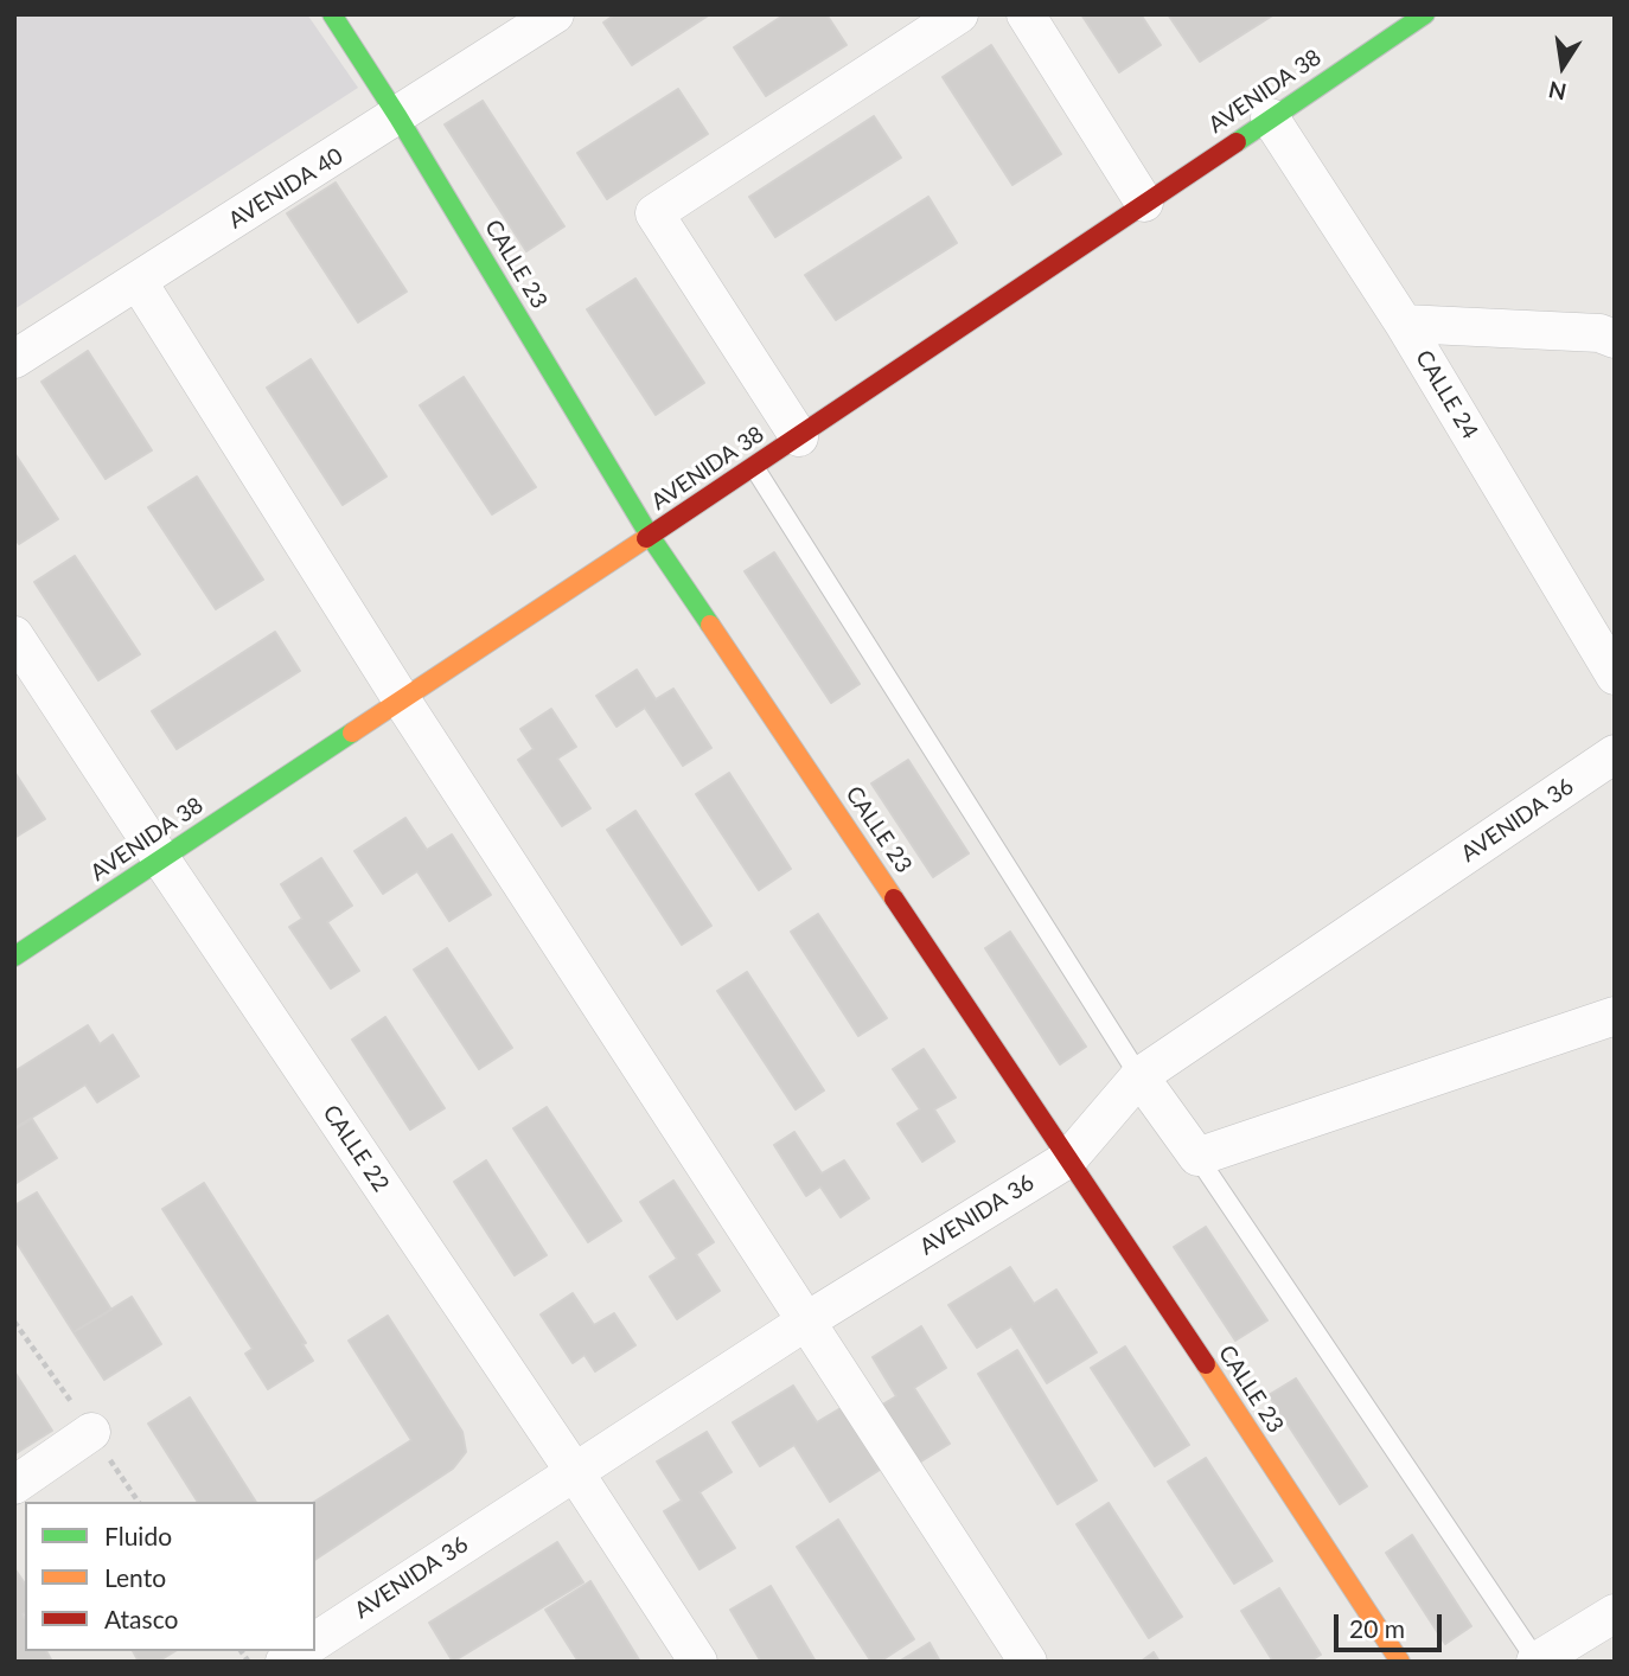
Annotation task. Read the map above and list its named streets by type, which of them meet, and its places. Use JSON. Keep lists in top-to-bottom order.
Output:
{
  "streets": {
    "street": [
      "AVENIDA 38",
      "AVENIDA 40",
      "CALLE 23",
      "CALLE 24",
      "AVENIDA 36",
      "CALLE 22"
    ]
  },
  "crossings": [
    ["AVENIDA 38", "CALLE 23"],
    ["AVENIDA 38", "CALLE 24"],
    ["AVENIDA 38", "CALLE 22"],
    ["AVENIDA 40", "CALLE 23"],
    ["CALLE 23", "AVENIDA 36"],
    ["AVENIDA 36", "CALLE 22"]
  ],
  "legend": ["Fluido", "Lento", "Atasco"],
  "scale_bar": "20 m",
  "north": "bottom"
}
